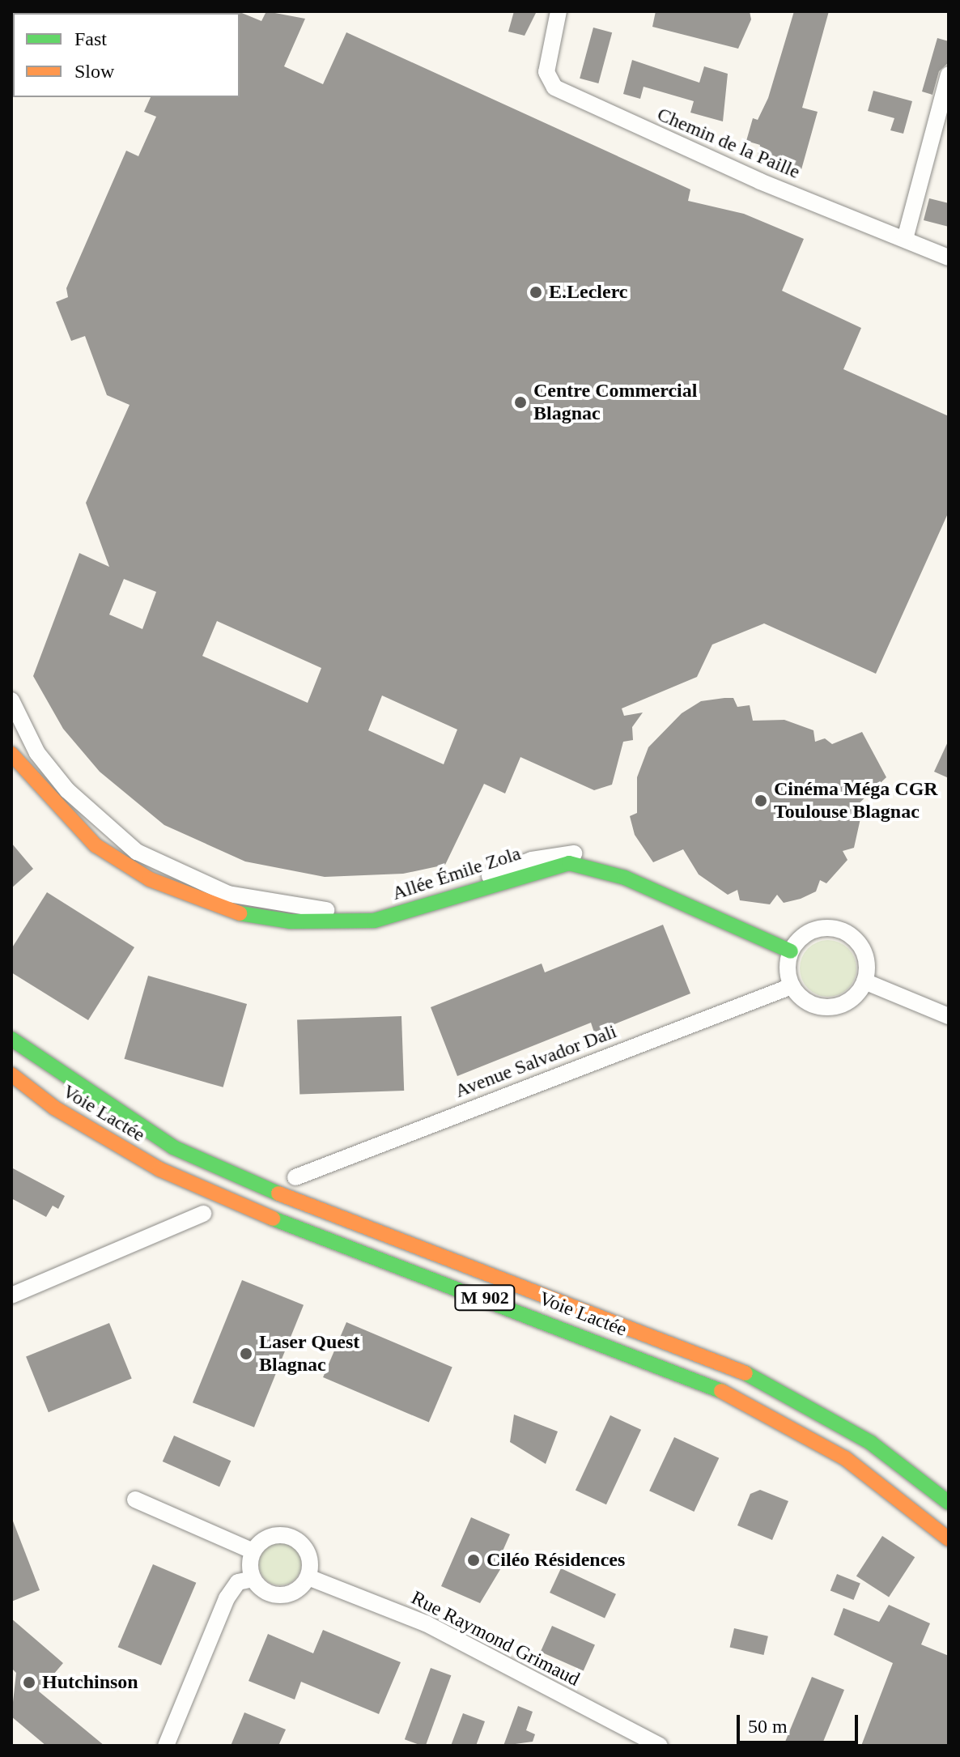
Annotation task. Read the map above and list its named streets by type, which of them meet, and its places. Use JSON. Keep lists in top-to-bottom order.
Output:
{
  "streets": {
    "main road": ["Allée Émile Zola", "Voie Lactée", "M 902"],
    "street": ["Chemin de la Paille", "Avenue Salvador Dali", "Rue Raymond Grimaud"]
  },
  "crossings": [
    ["Allée Émile Zola", "Avenue Salvador Dali"]
  ],
  "places": [
    "E.Leclerc",
    "Centre Commercial Blagnac",
    "Cinéma Méga CGR Toulouse Blagnac",
    "Laser Quest Blagnac",
    "Ciléo Résidences",
    "Hutchinson"
  ],
  "legend": ["Fast", "Slow"],
  "scale_bar": "50 m"
}
